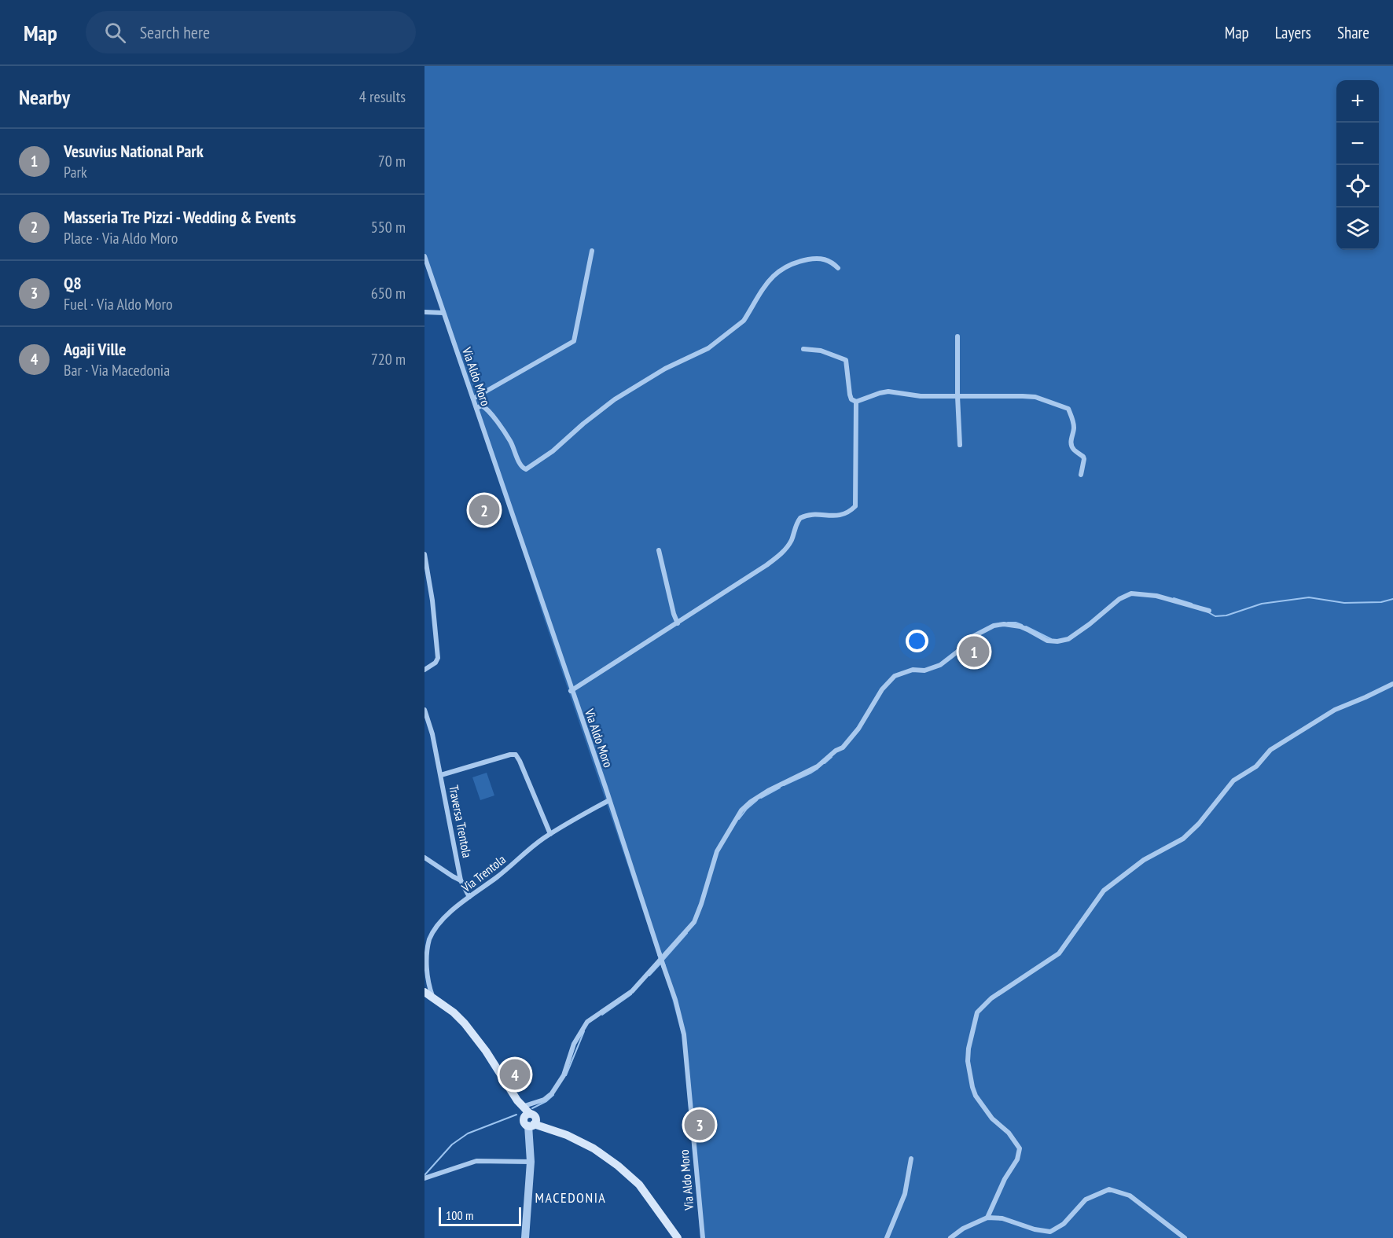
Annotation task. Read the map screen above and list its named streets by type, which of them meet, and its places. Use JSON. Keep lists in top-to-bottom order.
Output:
{
  "streets": {
    "street": ["Via Aldo Moro", "Traversa Trentola", "Via Trentola"]
  },
  "crossings": [
    ["Via Aldo Moro", "Via Trentola"],
    ["Traversa Trentola", "Via Trentola"]
  ],
  "districts": ["MACEDONIA"],
  "scale_bar": "100 m",
  "page": {
    "header": "Map",
    "search": "Search here",
    "nav": ["Map", "Layers", "Share"],
    "heading": ["Nearby", "4 results"],
    "map_buttons": ["+", "−"],
    "list": [
      {
        "mark": "1",
        "name": "Vesuvius National Park",
        "note": "Park",
        "value": "70 m"
      },
      {
        "mark": "2",
        "name": "Masseria Tre Pizzi - Wedding & Events",
        "note": "Place · Via Aldo Moro",
        "value": "550 m"
      },
      {
        "mark": "3",
        "name": "Q8",
        "note": "Fuel · Via Aldo Moro",
        "value": "650 m"
      },
      {
        "mark": "4",
        "name": "Agaji Ville",
        "note": "Bar · Via Macedonia",
        "value": "720 m"
      }
    ],
    "pins": [
      "2",
      "1",
      "4",
      "3"
    ],
    "scale": "100 m"
  }
}
